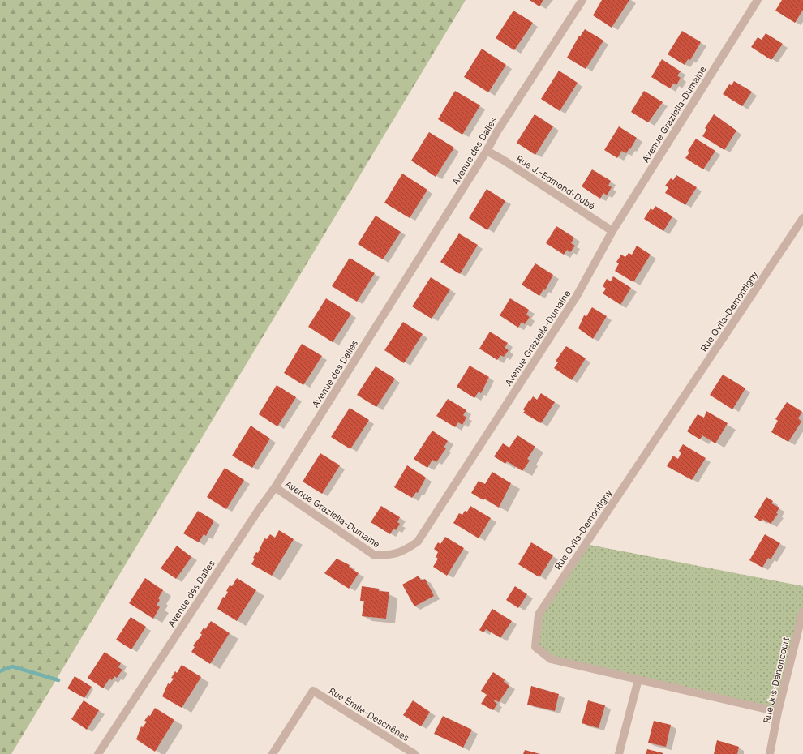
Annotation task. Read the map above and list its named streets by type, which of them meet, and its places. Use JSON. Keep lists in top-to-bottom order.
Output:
{
  "streets": {
    "street": [
      "Avenue Graziella-Dumaine",
      "Avenue des Dalles",
      "Rue J.-Edmond-Dubé",
      "Rue Ovila-Demontigny",
      "Rue Jos-Denoncourt",
      "Rue Émile-Deschênes"
    ]
  },
  "crossings": [
    ["Avenue Graziella-Dumaine", "Avenue des Dalles"],
    ["Avenue Graziella-Dumaine", "Rue J.-Edmond-Dubé"],
    ["Avenue des Dalles", "Rue J.-Edmond-Dubé"],
    ["Rue Ovila-Demontigny", "Rue Jos-Denoncourt"]
  ]
}
